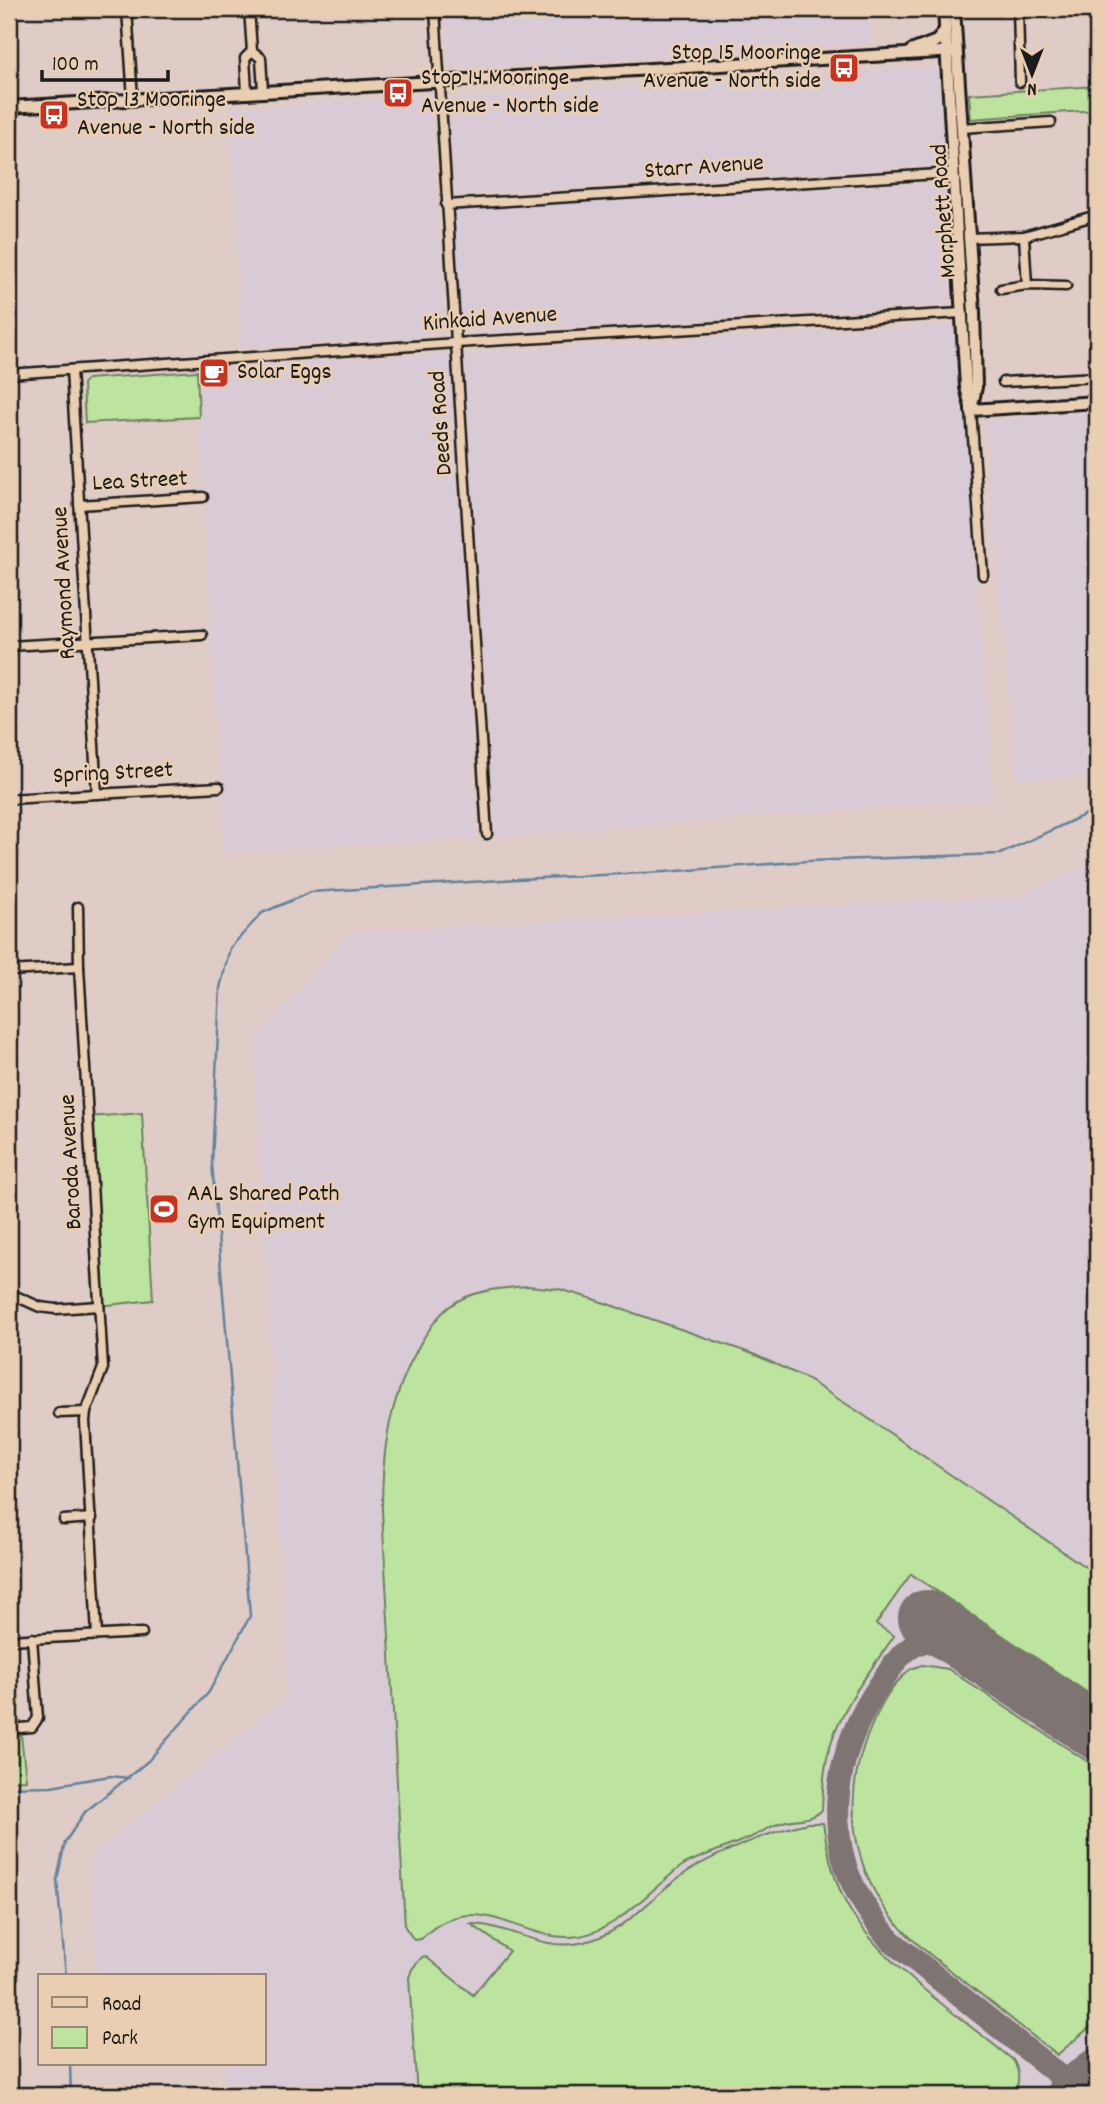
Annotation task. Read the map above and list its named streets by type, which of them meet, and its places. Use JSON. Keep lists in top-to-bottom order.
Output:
{
  "streets": {
    "street": [
      "Starr Avenue",
      "Morphett Road",
      "Kinkaid Avenue",
      "Deeds Road",
      "Lea Street",
      "Raymond Avenue",
      "Spring Street",
      "Baroda Avenue"
    ]
  },
  "crossings": [
    ["Starr Avenue", "Morphett Road"],
    ["Starr Avenue", "Deeds Road"],
    ["Morphett Road", "Kinkaid Avenue"],
    ["Kinkaid Avenue", "Deeds Road"],
    ["Kinkaid Avenue", "Raymond Avenue"],
    ["Lea Street", "Raymond Avenue"],
    ["Raymond Avenue", "Spring Street"]
  ],
  "places": {
    "bus stop": ["Stop 15 Mooringe Avenue - North side", "Stop 14 Mooringe Avenue - North side", "Stop 13 Mooringe Avenue - North side"],
    "cafe": ["Solar Eggs"],
    "sports": ["AAL Shared Path Gym Equipment"]
  },
  "legend": ["Road", "Park"],
  "scale_bar": "100 m",
  "north": "bottom"
}
